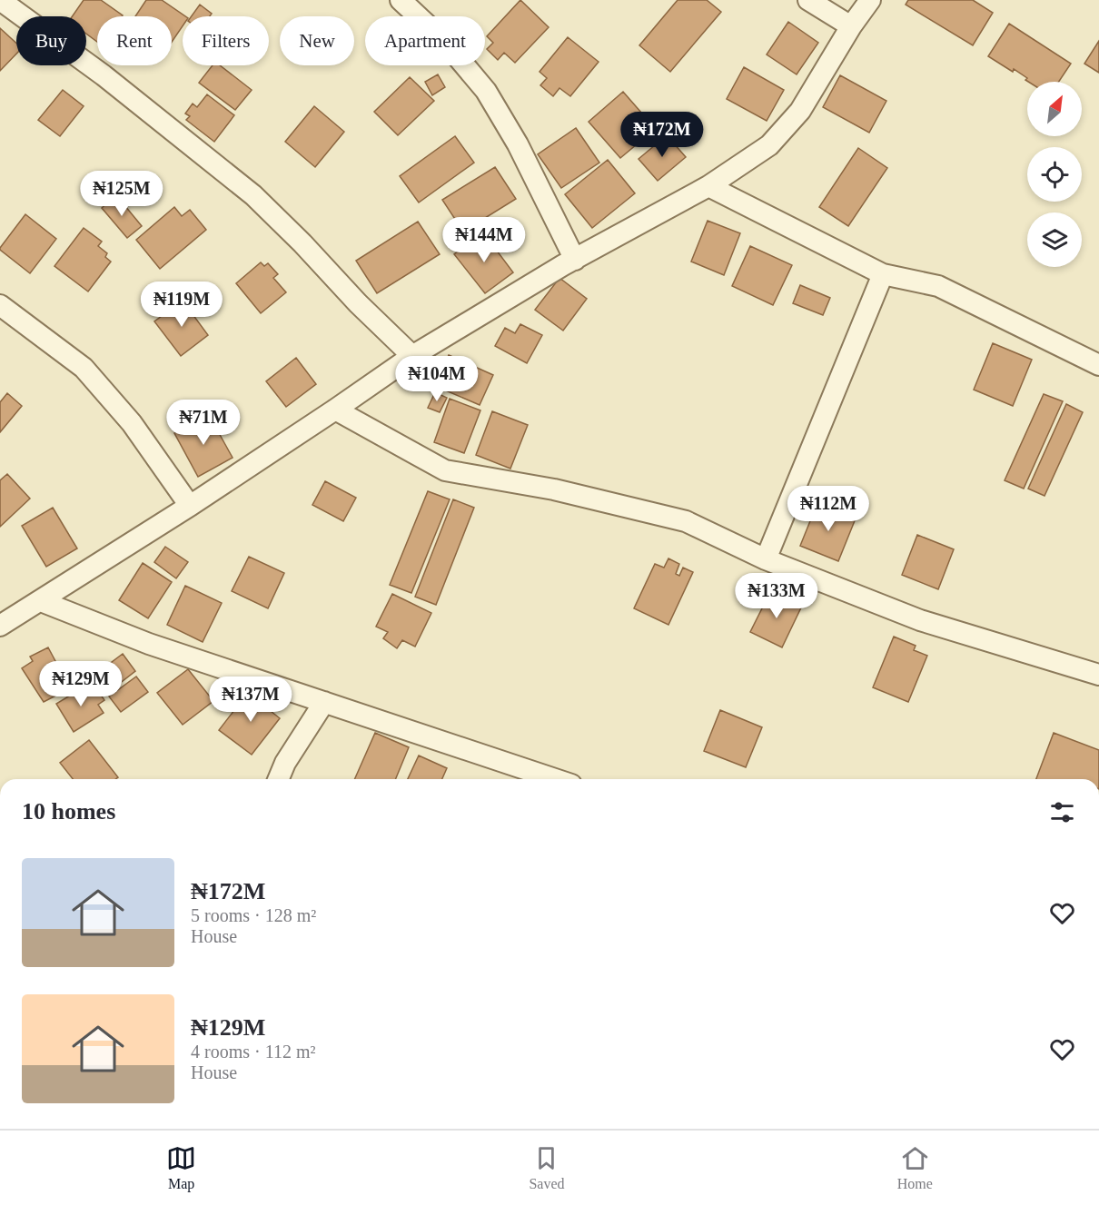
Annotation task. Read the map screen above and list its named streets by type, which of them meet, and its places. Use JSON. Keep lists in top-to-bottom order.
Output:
{
  "north": "top right",
  "page": {
    "chip": [
      "Buy",
      "Rent",
      "Filters",
      "New",
      "Apartment"
    ],
    "price": [
      "₦172M",
      "₦125M",
      "₦144M",
      "₦119M",
      "₦104M",
      "₦71M",
      "₦112M",
      "₦133M",
      "₦129M",
      "₦137M"
    ],
    "heading": "10 homes",
    "list": [
      {
        "name": "₦172M",
        "note": "5 rooms · 128 m² · House"
      },
      {
        "name": "₦129M",
        "note": "4 rooms · 112 m² · House"
      }
    ],
    "tabs": ["Map", "Saved", "Home"]
  }
}
